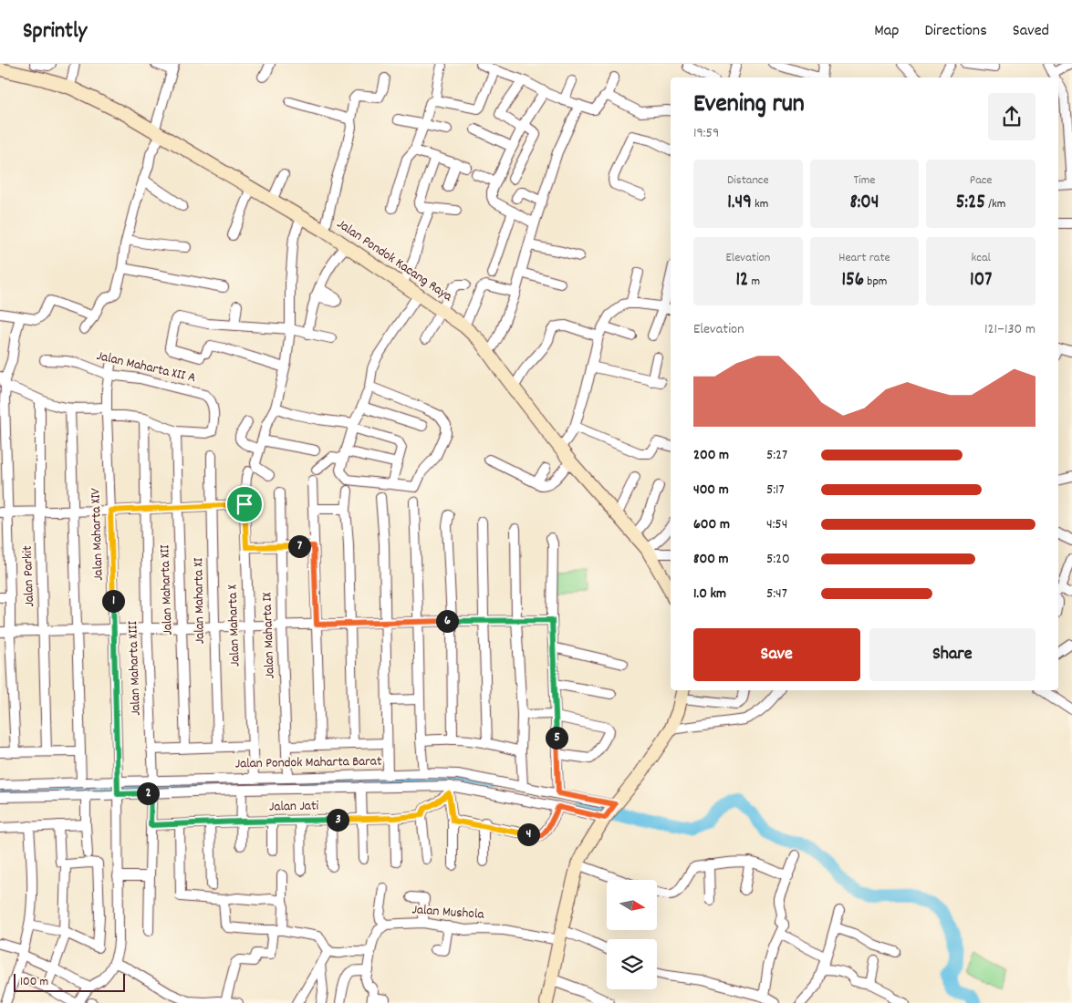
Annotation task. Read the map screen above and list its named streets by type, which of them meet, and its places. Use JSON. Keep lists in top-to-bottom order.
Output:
{
  "streets": {
    "main road": ["Jalan Pondok Kacang Raya"],
    "street": [
      "Jalan Maharta XII A",
      "Jalan Maharta XIV",
      "Jalan Parkit",
      "Jalan Maharta XII",
      "Jalan Maharta XI",
      "Jalan Maharta X",
      "Jalan Maharta IX",
      "Jalan Maharta XIII",
      "Jalan Pondok Maharta Barat",
      "Jalan Jati",
      "Jalan Mushola"
    ]
  },
  "crossings": [
    ["Jalan Maharta XII A", "Jalan Maharta XIV"],
    ["Jalan Maharta XII A", "Jalan Parkit"],
    ["Jalan Maharta XII A", "Jalan Maharta XII"],
    ["Jalan Maharta XII A", "Jalan Maharta XIII"],
    ["Jalan Maharta XIV", "Jalan Pondok Maharta Barat"],
    ["Jalan Maharta X", "Jalan Pondok Maharta Barat"],
    ["Jalan Maharta IX", "Jalan Pondok Maharta Barat"],
    ["Jalan Maharta XIII", "Jalan Pondok Maharta Barat"]
  ],
  "scale_bar": "100 m",
  "north": "right",
  "page": {
    "header": "Sprintly",
    "nav": ["Map", "Directions", "Saved"],
    "heading": ["Evening run", "19:59"],
    "stats": [
      ["Distance", "1.49 km"],
      ["Time", "8:04"],
      ["Pace", "5:25 /km"],
      ["Elevation", "12 m"],
      ["Heart rate", "156 bpm"],
      ["kcal", "107"]
    ],
    "chart": ["Elevation", "121–130 m"],
    "list": [
      {
        "name": "200 m",
        "note": "5:27"
      },
      {
        "name": "400 m",
        "note": "5:17"
      },
      {
        "name": "600 m",
        "note": "4:54"
      },
      {
        "name": "800 m",
        "note": "5:20"
      },
      {
        "name": "1.0 km",
        "note": "5:47"
      }
    ],
    "pins": [
      "7",
      "1",
      "6",
      "5",
      "2",
      "3",
      "4"
    ],
    "buttons": ["Save", "Share"],
    "scale": "100 m"
  }
}
